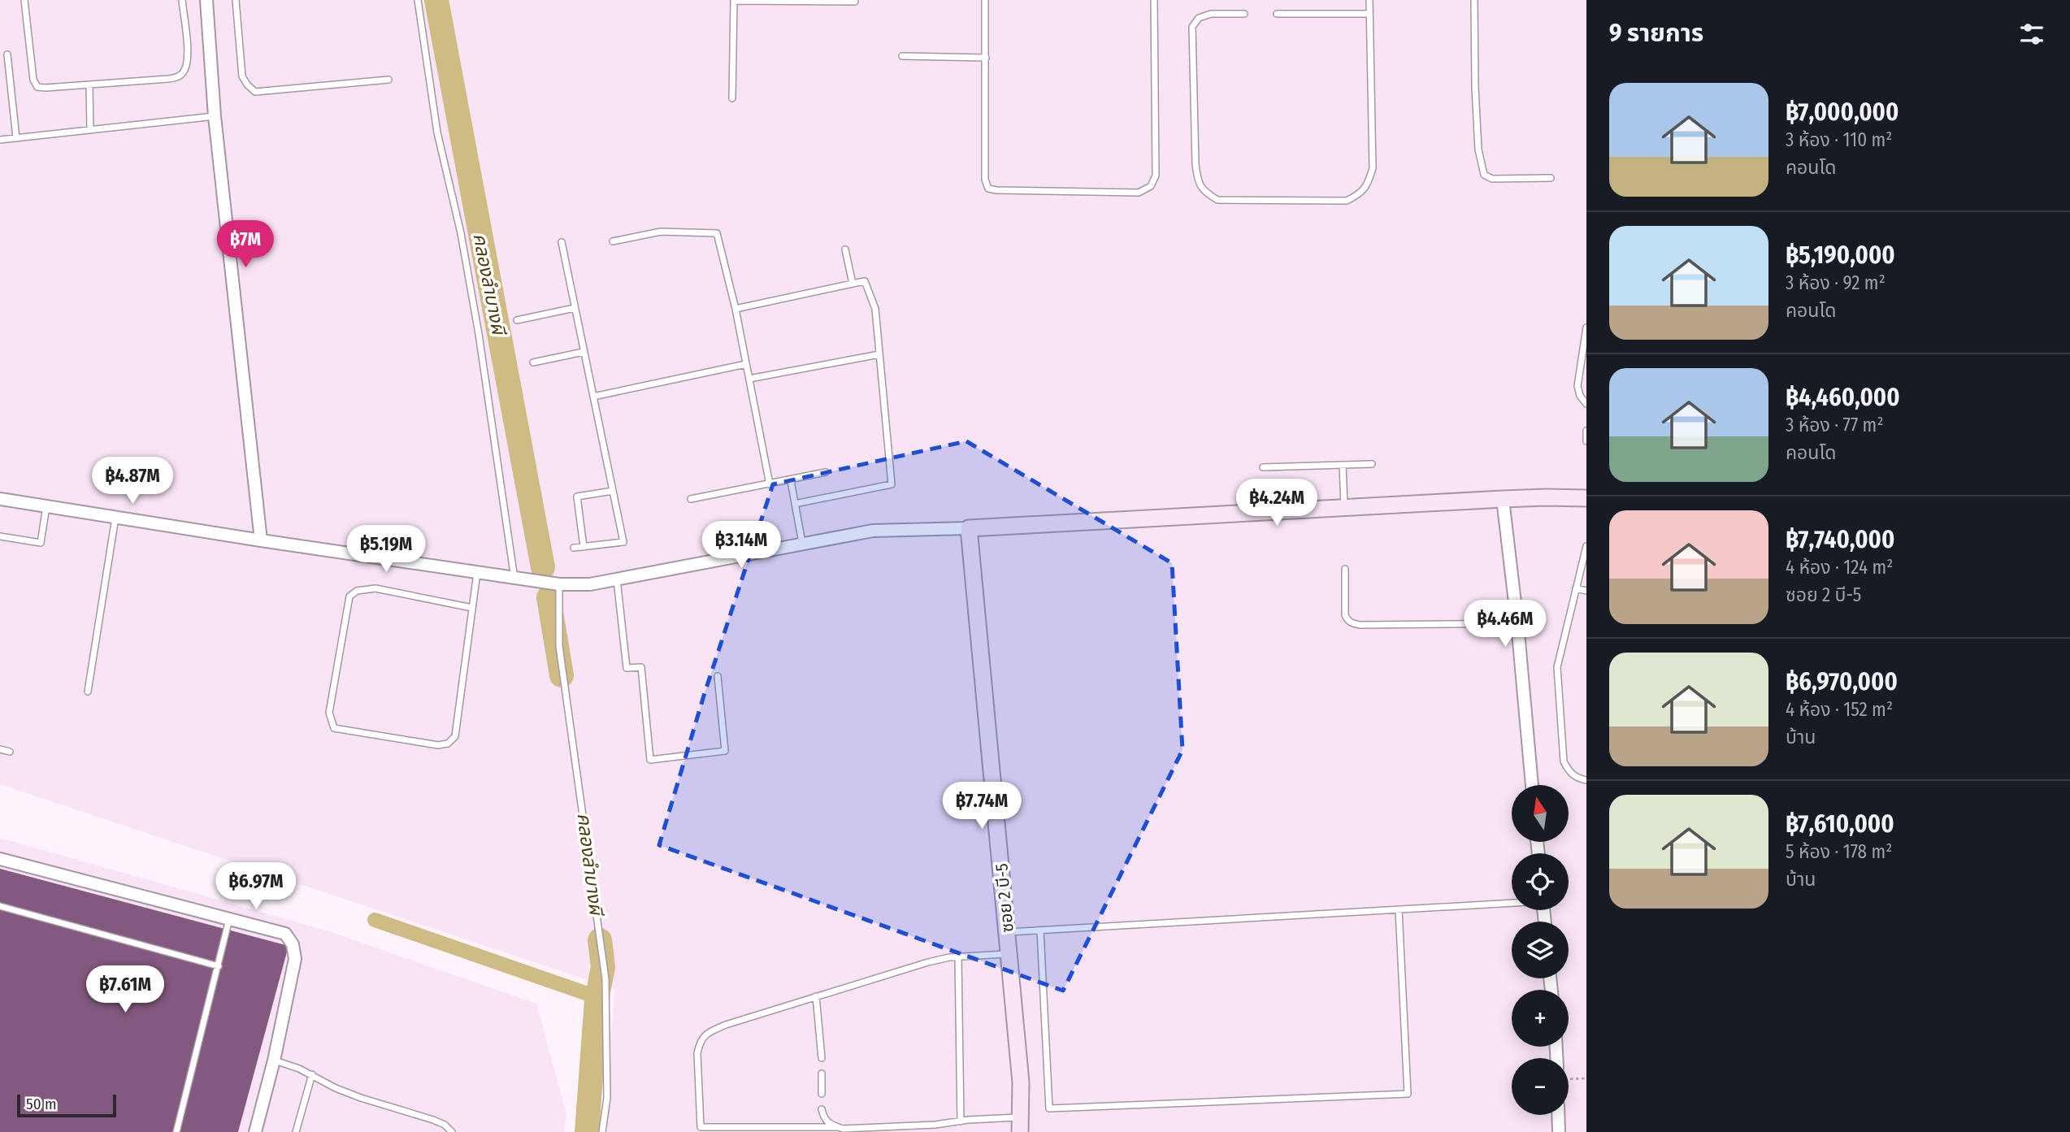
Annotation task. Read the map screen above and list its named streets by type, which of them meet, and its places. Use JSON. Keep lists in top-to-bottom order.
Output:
{
  "streets": {
    "street": ["ซอย 2 บี-5"]
  },
  "water": ["คลองลำบางผี"],
  "scale_bar": "50 m",
  "north": "top",
  "page": {
    "heading": "9 รายการ",
    "list": [
      {
        "name": "฿7,000,000",
        "note": "3 ห้อง · 110 m² · คอนโด"
      },
      {
        "name": "฿5,190,000",
        "note": "3 ห้อง · 92 m² · คอนโด"
      },
      {
        "name": "฿4,460,000",
        "note": "3 ห้อง · 77 m² · คอนโด"
      },
      {
        "name": "฿7,740,000",
        "note": "4 ห้อง · 124 m² · ซอย 2 บี-5"
      },
      {
        "name": "฿6,970,000",
        "note": "4 ห้อง · 152 m² · บ้าน"
      },
      {
        "name": "฿7,610,000",
        "note": "5 ห้อง · 178 m² · บ้าน"
      }
    ],
    "price": [
      "฿7M",
      "฿4.87M",
      "฿4.24M",
      "฿3.14M",
      "฿5.19M",
      "฿4.46M",
      "฿7.74M",
      "฿6.97M",
      "฿7.61M"
    ],
    "map_buttons": ["+", "−"],
    "scale": "50 m"
  }
}
